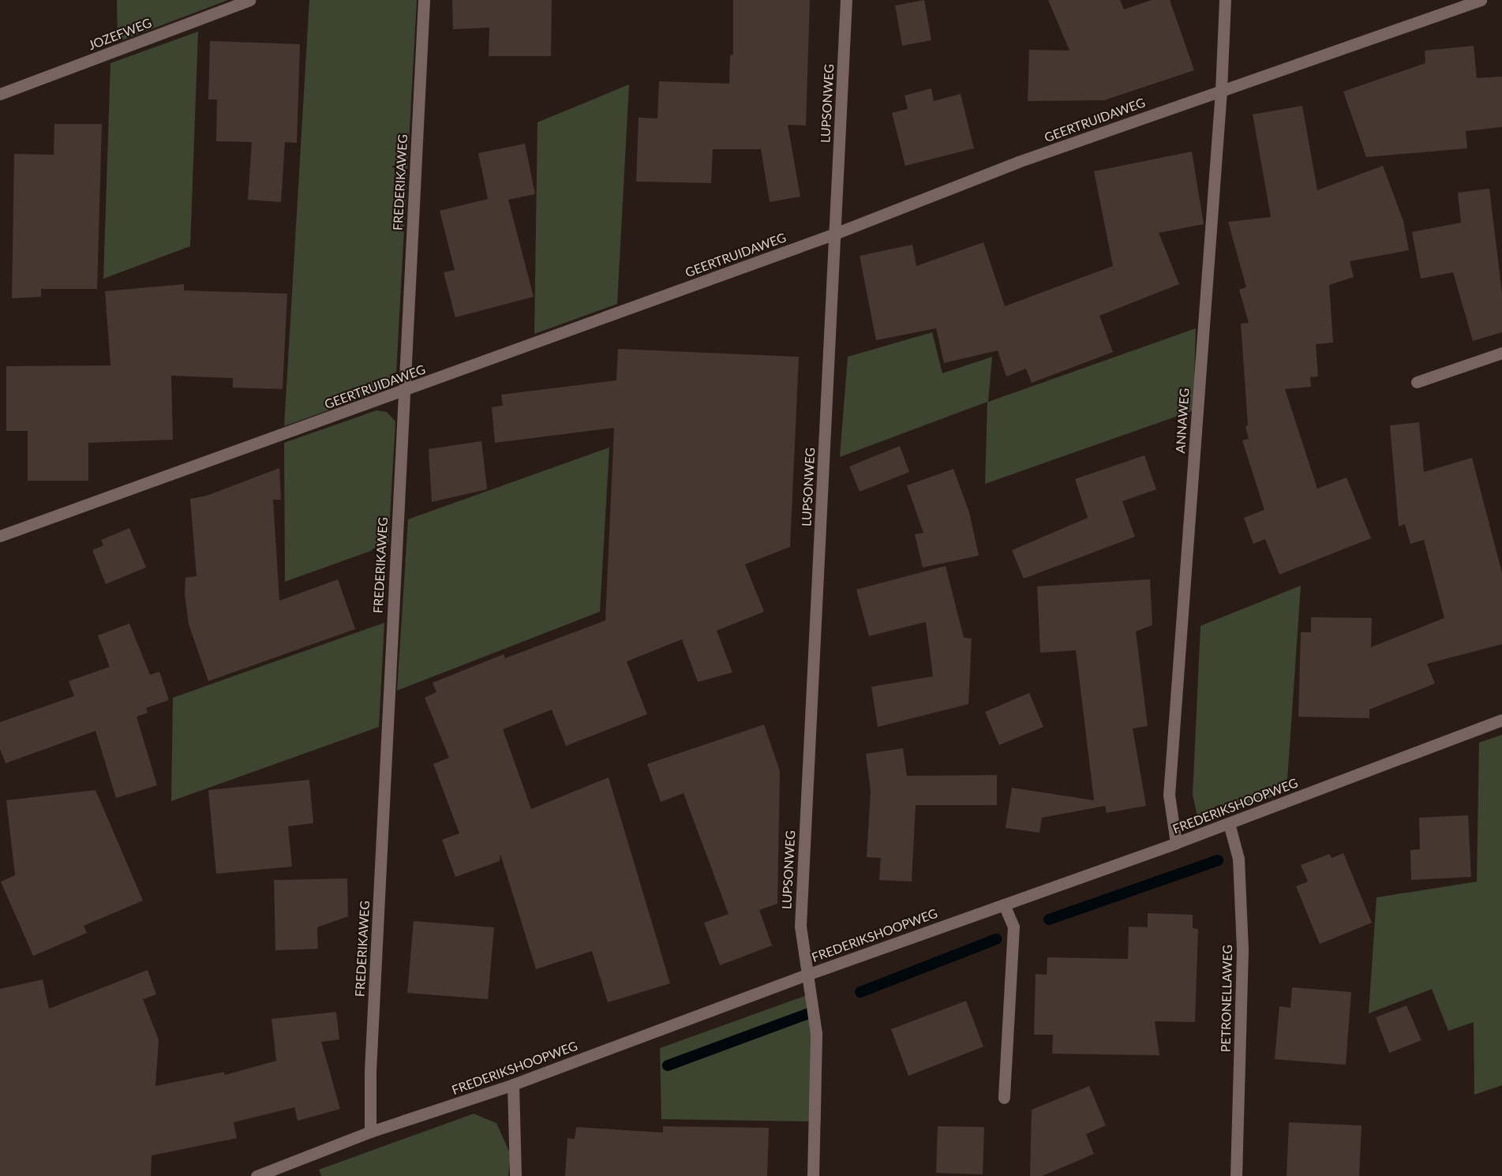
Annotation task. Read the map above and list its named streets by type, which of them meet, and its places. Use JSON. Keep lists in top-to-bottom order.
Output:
{
  "streets": {
    "street": [
      "JOZEFWEG",
      "LUPSONWEG",
      "GEERTRUIDAWEG",
      "FREDERIKAWEG",
      "ANNAWEG",
      "FREDERIKSHOOPWEG",
      "PETRONELLAWEG"
    ]
  },
  "crossings": [
    ["LUPSONWEG", "GEERTRUIDAWEG"],
    ["LUPSONWEG", "FREDERIKSHOOPWEG"],
    ["GEERTRUIDAWEG", "FREDERIKAWEG"],
    ["GEERTRUIDAWEG", "ANNAWEG"],
    ["FREDERIKAWEG", "FREDERIKSHOOPWEG"],
    ["ANNAWEG", "FREDERIKSHOOPWEG"],
    ["FREDERIKSHOOPWEG", "PETRONELLAWEG"]
  ]
}
